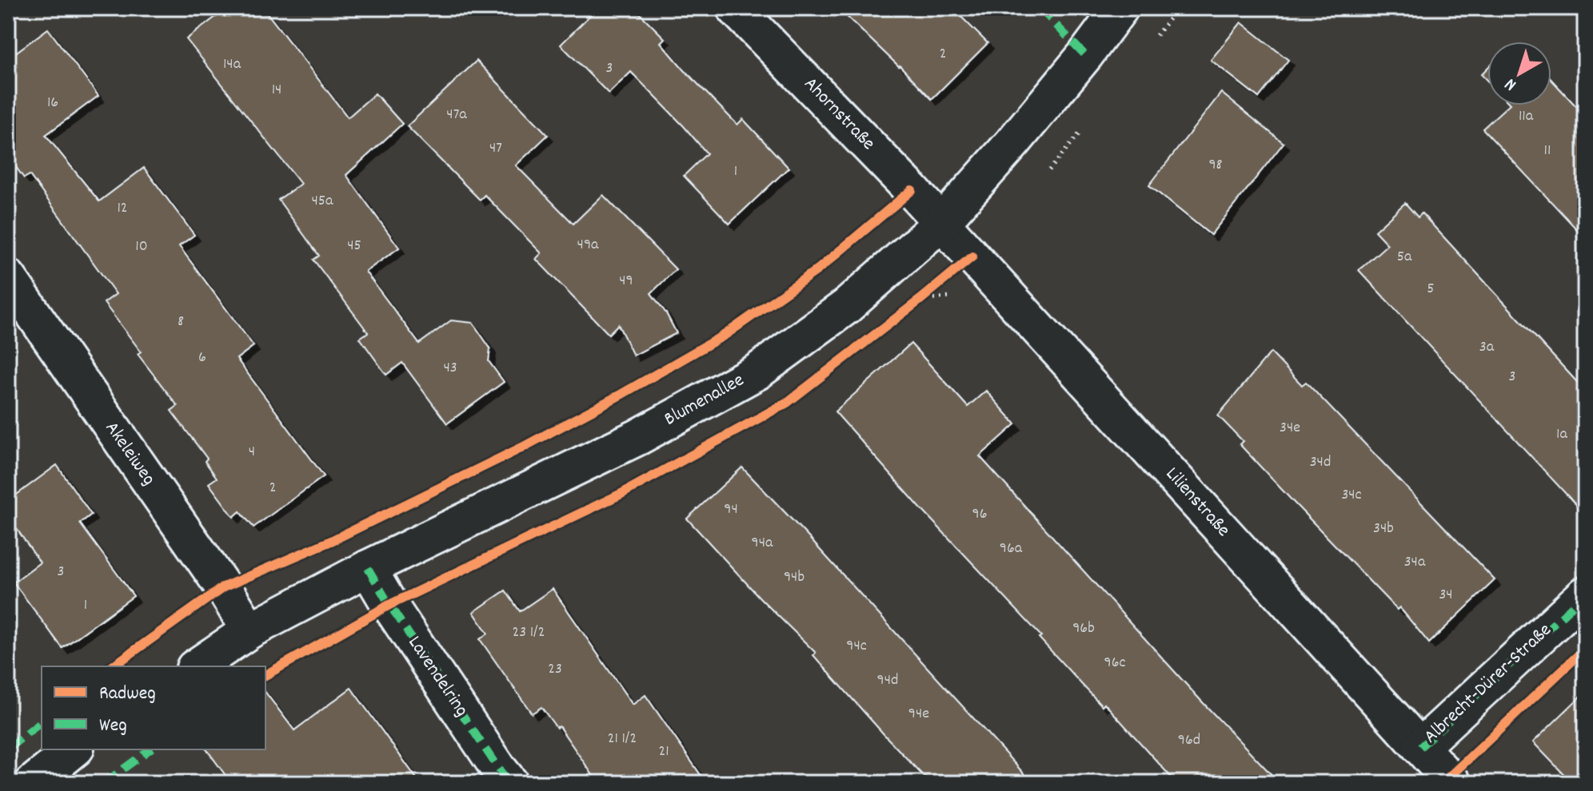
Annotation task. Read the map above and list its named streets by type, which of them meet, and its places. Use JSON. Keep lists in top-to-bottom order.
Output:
{
  "streets": {
    "street": [
      "Ahornstraße",
      "Blumenallee",
      "Akeleiweg",
      "Lilienstraße",
      "Lavendelring",
      "Albrecht-Dürer-Straße"
    ]
  },
  "crossings": [
    ["Ahornstraße", "Blumenallee"],
    ["Ahornstraße", "Lilienstraße"],
    ["Blumenallee", "Akeleiweg"],
    ["Blumenallee", "Lilienstraße"],
    ["Blumenallee", "Lavendelring"],
    ["Lilienstraße", "Albrecht-Dürer-Straße"]
  ],
  "house_numbers": [
    "2",
    "14a",
    "3",
    "14",
    "16",
    "47a",
    "11a",
    "47",
    "11",
    "98",
    "1",
    "45a",
    "12",
    "49a",
    "45",
    "10",
    "5a",
    "49",
    "5",
    "8",
    "3a",
    "6",
    "43",
    "3",
    "34e",
    "1a",
    "4",
    "34d",
    "2",
    "34c",
    "94",
    "96",
    "34b",
    "94a",
    "96a",
    "34a",
    "3",
    "94b",
    "34",
    "1",
    "96b",
    "23 1/2",
    "94c",
    "96c",
    "23",
    "94d",
    "94e",
    "21 1/2",
    "96d",
    "21"
  ],
  "legend": ["Radweg", "Weg"],
  "north": "bottom left"
}
